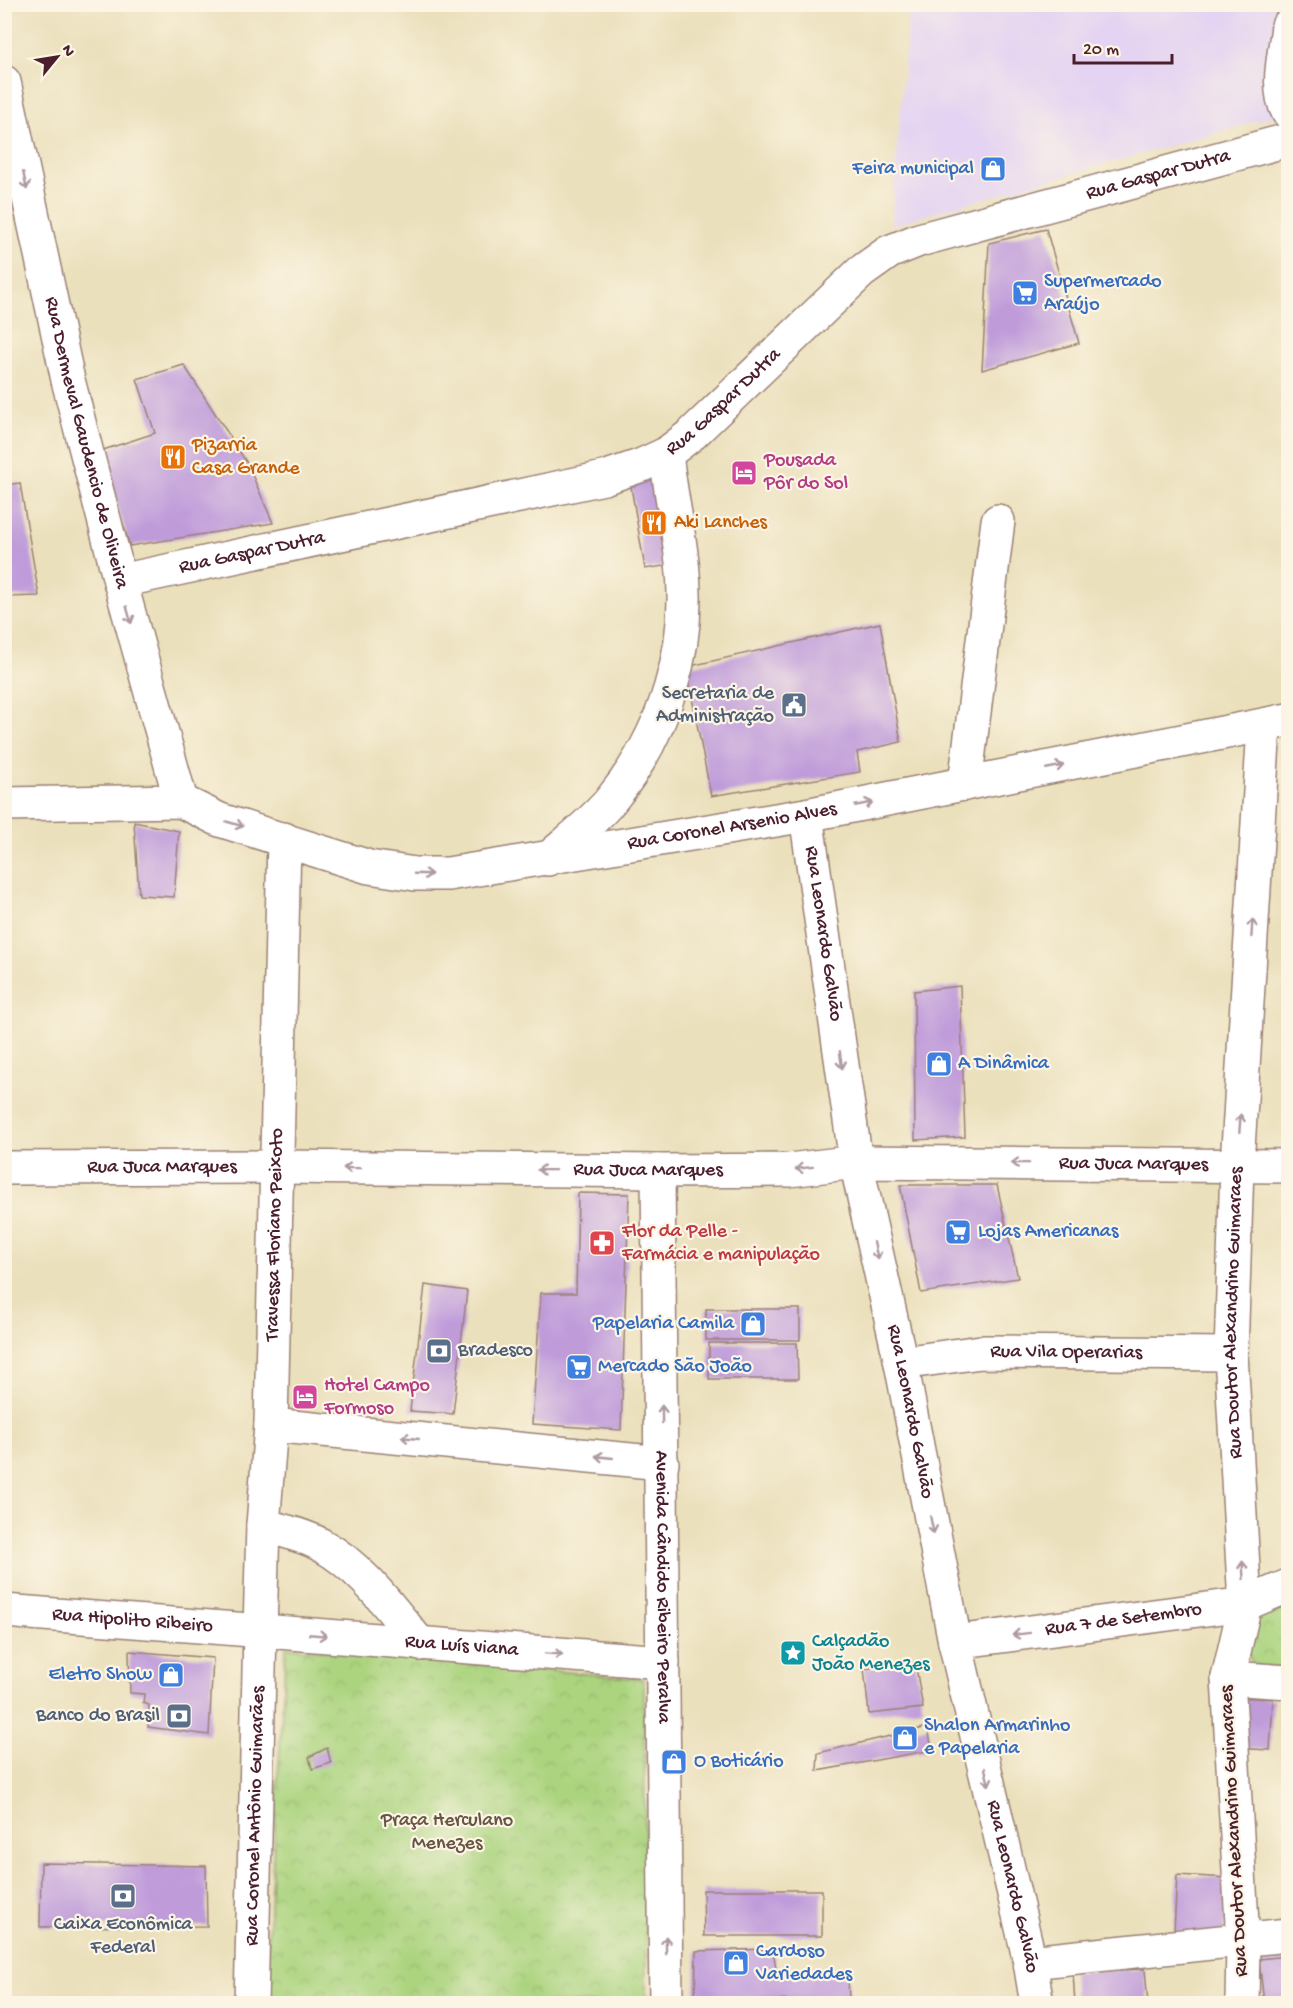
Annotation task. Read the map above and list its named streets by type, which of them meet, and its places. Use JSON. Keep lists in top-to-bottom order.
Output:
{
  "streets": {
    "street": [
      "Rua Gaspar Dutra",
      "Rua Dermeval Gaudencio de Oliveira",
      "Rua Coronel Arsenio Alves",
      "Rua Leonardo Galvão",
      "Rua Juca Marques",
      "Travessa Floriano Peixoto",
      "Rua Doutor Alexandrino Guimaraes",
      "Rua Vila Operarias",
      "Avenida Cândido Ribeiro Peralva",
      "Rua Hipolito Ribeiro",
      "Rua 7 de Setembro",
      "Rua Luís viana",
      "Rua Coronel Antônio Guimarães"
    ]
  },
  "crossings": [
    ["Rua Gaspar Dutra", "Rua Dermeval Gaudencio de Oliveira"],
    ["Rua Dermeval Gaudencio de Oliveira", "Rua Coronel Arsenio Alves"],
    ["Rua Coronel Arsenio Alves", "Rua Leonardo Galvão"],
    ["Rua Coronel Arsenio Alves", "Travessa Floriano Peixoto"],
    ["Rua Coronel Arsenio Alves", "Rua Doutor Alexandrino Guimaraes"],
    ["Rua Leonardo Galvão", "Rua Juca Marques"],
    ["Rua Leonardo Galvão", "Rua Vila Operarias"],
    ["Rua Leonardo Galvão", "Rua 7 de Setembro"],
    ["Rua Juca Marques", "Travessa Floriano Peixoto"],
    ["Rua Juca Marques", "Rua Doutor Alexandrino Guimaraes"],
    ["Rua Juca Marques", "Avenida Cândido Ribeiro Peralva"],
    ["Travessa Floriano Peixoto", "Rua Hipolito Ribeiro"],
    ["Travessa Floriano Peixoto", "Rua Luís viana"],
    ["Travessa Floriano Peixoto", "Rua Coronel Antônio Guimarães"],
    ["Rua Doutor Alexandrino Guimaraes", "Rua Vila Operarias"],
    ["Rua Doutor Alexandrino Guimaraes", "Rua 7 de Setembro"],
    ["Avenida Cândido Ribeiro Peralva", "Rua Luís viana"],
    ["Rua Hipolito Ribeiro", "Rua Luís viana"],
    ["Rua Hipolito Ribeiro", "Rua Coronel Antônio Guimarães"],
    ["Rua Luís viana", "Rua Coronel Antônio Guimarães"]
  ],
  "one_way": [
    "Rua Dermeval Gaudencio de Oliveira",
    "Rua Coronel Arsenio Alves",
    "Rua Leonardo Galvão",
    "Rua Doutor Alexandrino Guimaraes",
    "Avenida Cândido Ribeiro Peralva",
    "Rua 7 de Setembro"
  ],
  "parks": ["Praça Herculano Menezes"],
  "places": {
    "shop": [
      "Feira municipal",
      "A Dinâmica",
      "Papelaria Camila",
      "Eletro Show",
      "Shalon Armarinho e Papelaria",
      "O Boticário",
      "Cardoso Variedades"
    ],
    "supermarket": ["Supermercado Araújo", "Lojas Americanas", "Mercado São João"],
    "restaurant": ["Pizarria Casa Grande", "Aki Lanches"],
    "hotel": ["Pousada Pôr do Sol", "Hotel Campo Formoso"],
    "public building": ["Secretaria de Administração"],
    "pharmacy": ["Flor da Pelle - Farmácia e manipulação"],
    "bank": ["Bradesco", "Banco do Brasil", "Caixa Econômica Federal"],
    "place": ["Calçadão João Menezes"]
  },
  "scale_bar": "20 m",
  "north": "top right"
}
